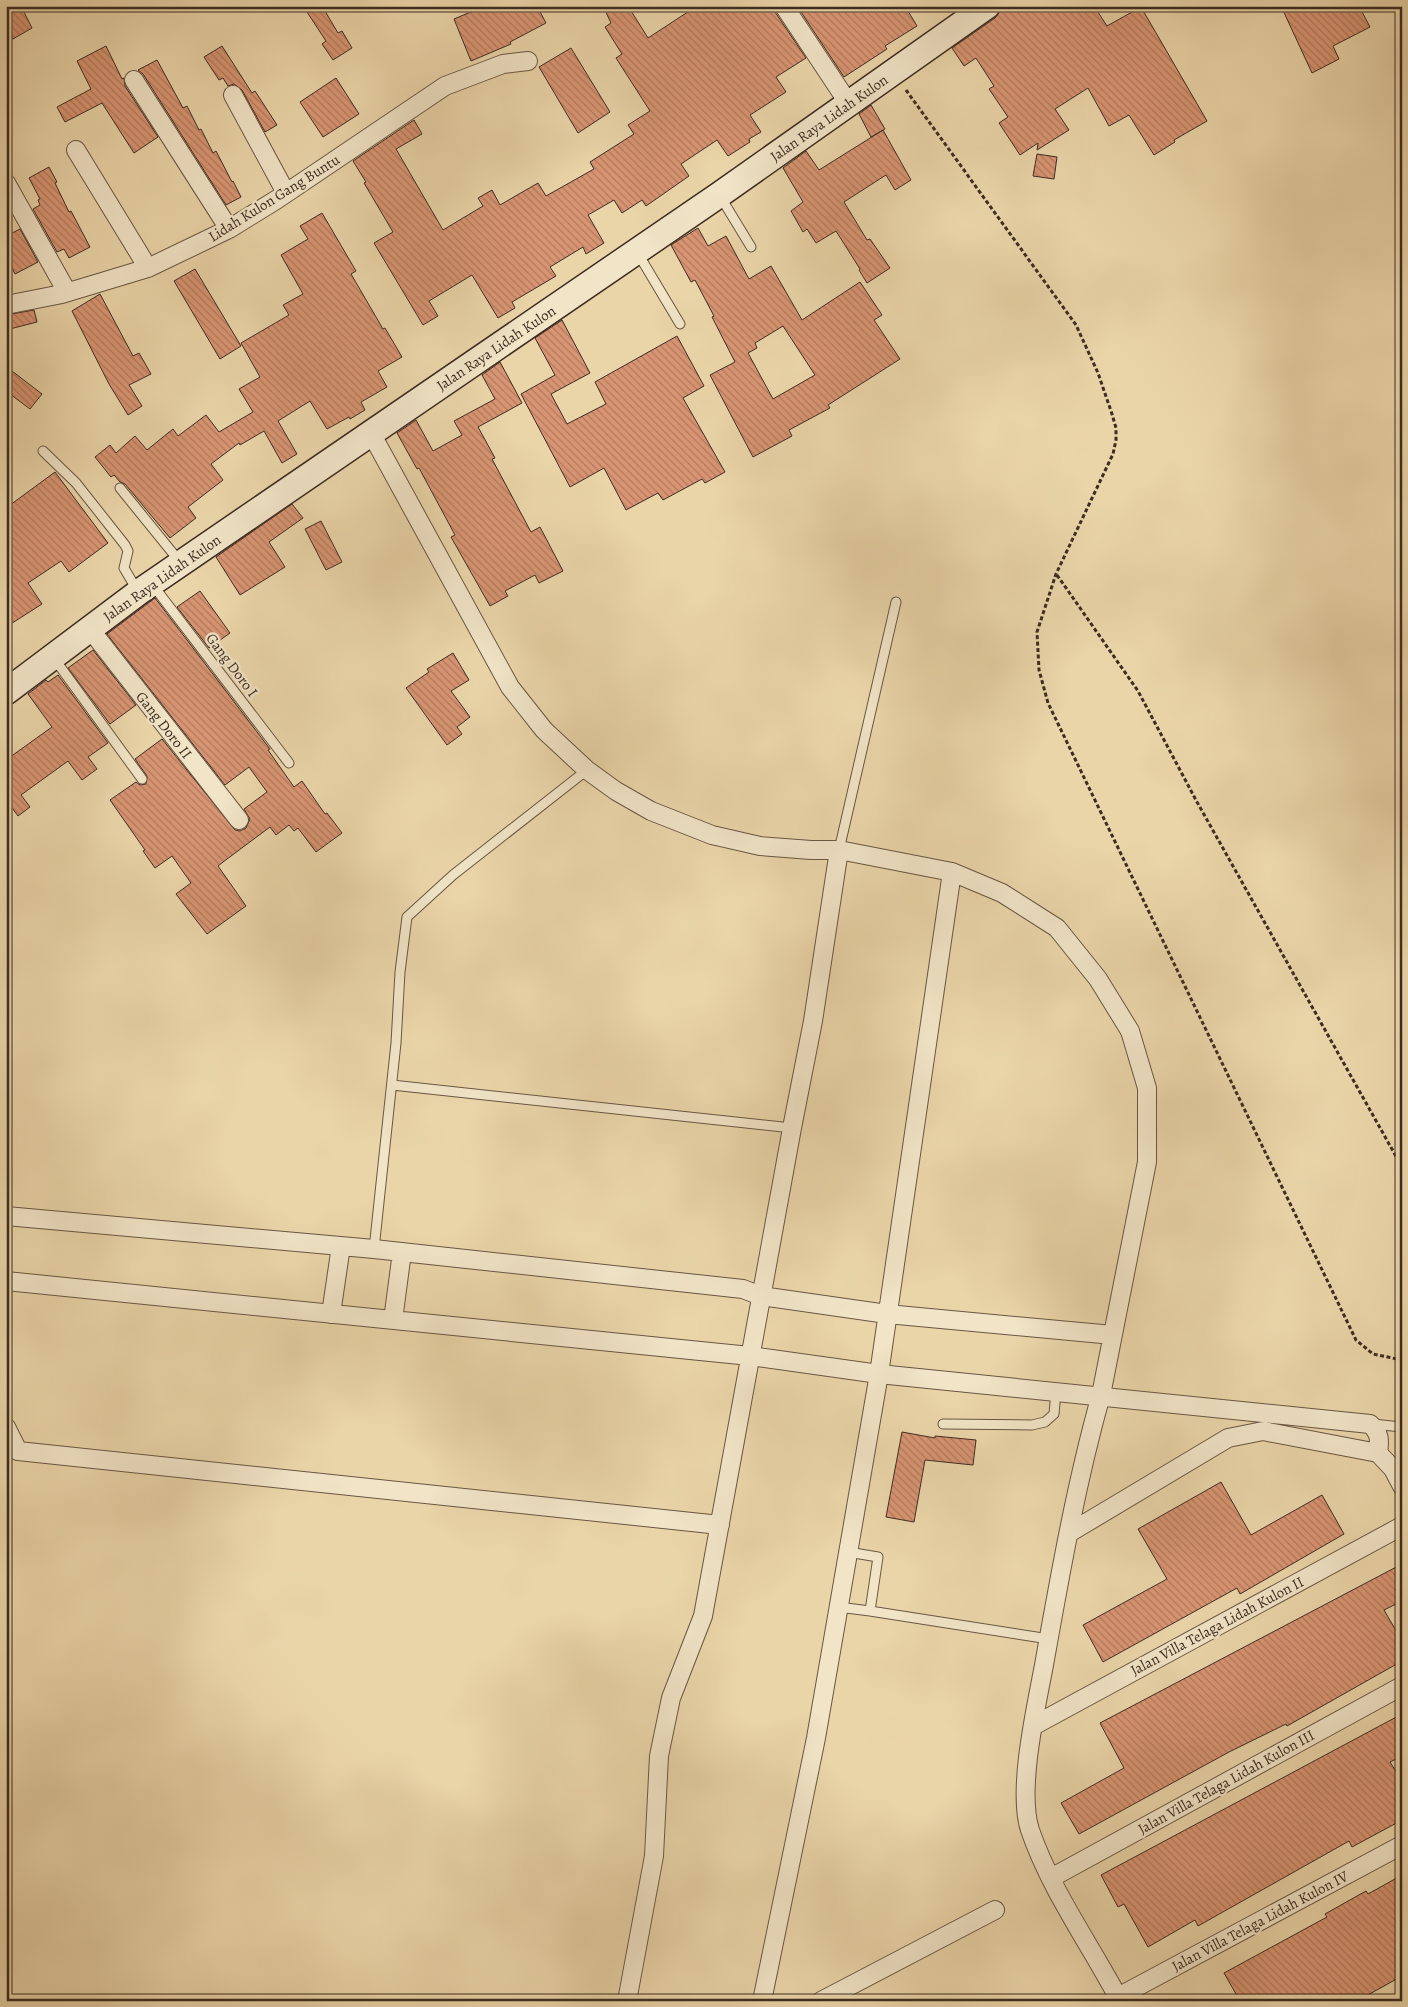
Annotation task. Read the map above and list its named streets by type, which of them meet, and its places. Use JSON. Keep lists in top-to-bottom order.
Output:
{
  "streets": {
    "main road": ["Jalan Raya Lidah Kulon"],
    "street": [
      "Lidah Kulon Gang Buntu",
      "Gang Doro II",
      "Jalan Villa Telaga Lidah Kulon II",
      "Jalan Villa Telaga Lidah Kulon III",
      "Jalan Villa Telaga Lidah Kulon IV"
    ],
    "lane": ["Gang Doro I"]
  },
  "crossings": [
    ["Jalan Raya Lidah Kulon", "Gang Doro I"],
    ["Jalan Raya Lidah Kulon", "Gang Doro II"]
  ]
}
